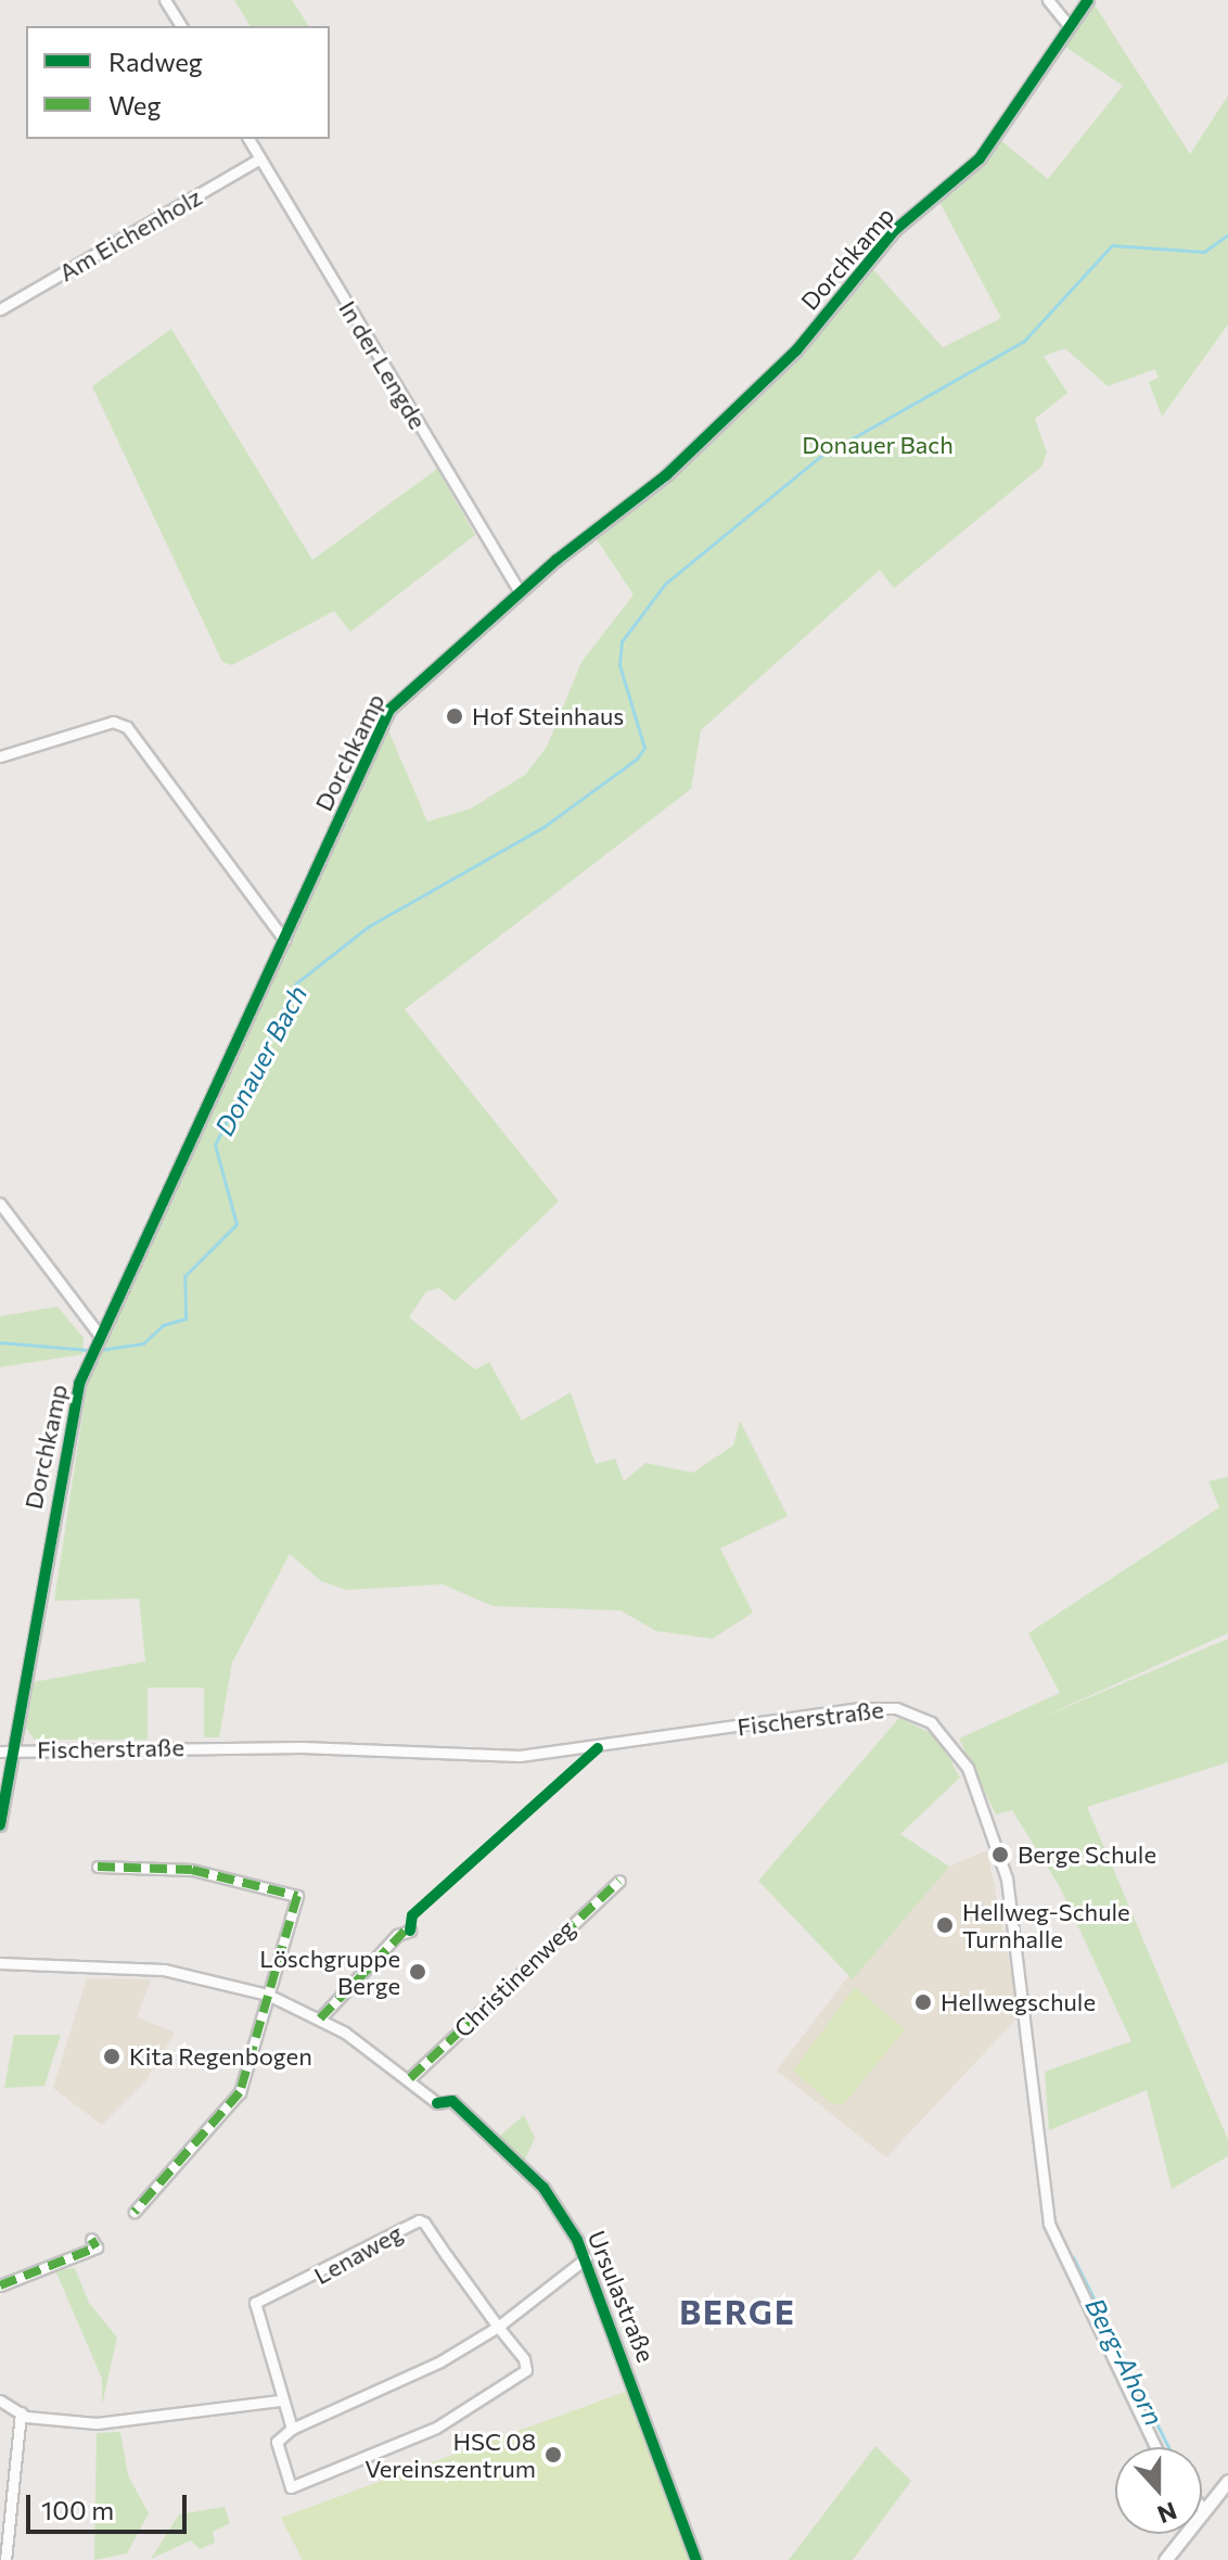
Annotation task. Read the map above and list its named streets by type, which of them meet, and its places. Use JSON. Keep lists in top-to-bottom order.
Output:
{
  "streets": {
    "street": [
      "Am Eichenholz",
      "Dorchkamp",
      "In der Lengde",
      "Fischerstraße",
      "Christinenweg",
      "Lenaweg",
      "Ursulastraße"
    ]
  },
  "crossings": [
    ["Am Eichenholz", "In der Lengde"],
    ["Dorchkamp", "In der Lengde"],
    ["Dorchkamp", "Fischerstraße"],
    ["Christinenweg", "Ursulastraße"]
  ],
  "districts": ["BERGE"],
  "water": ["Donauer Bach", "Berg-Ahorn"],
  "parks": ["Donauer Bach"],
  "places": [
    "Hof Steinhaus",
    "Berge Schule",
    "Hellweg-Schule Turnhalle",
    "Löschgruppe Berge",
    "Hellwegschule",
    "Kita Regenbogen",
    "HSC 08 Vereinszentrum"
  ],
  "legend": ["Radweg", "Weg"],
  "scale_bar": "100 m",
  "north": "bottom"
}
